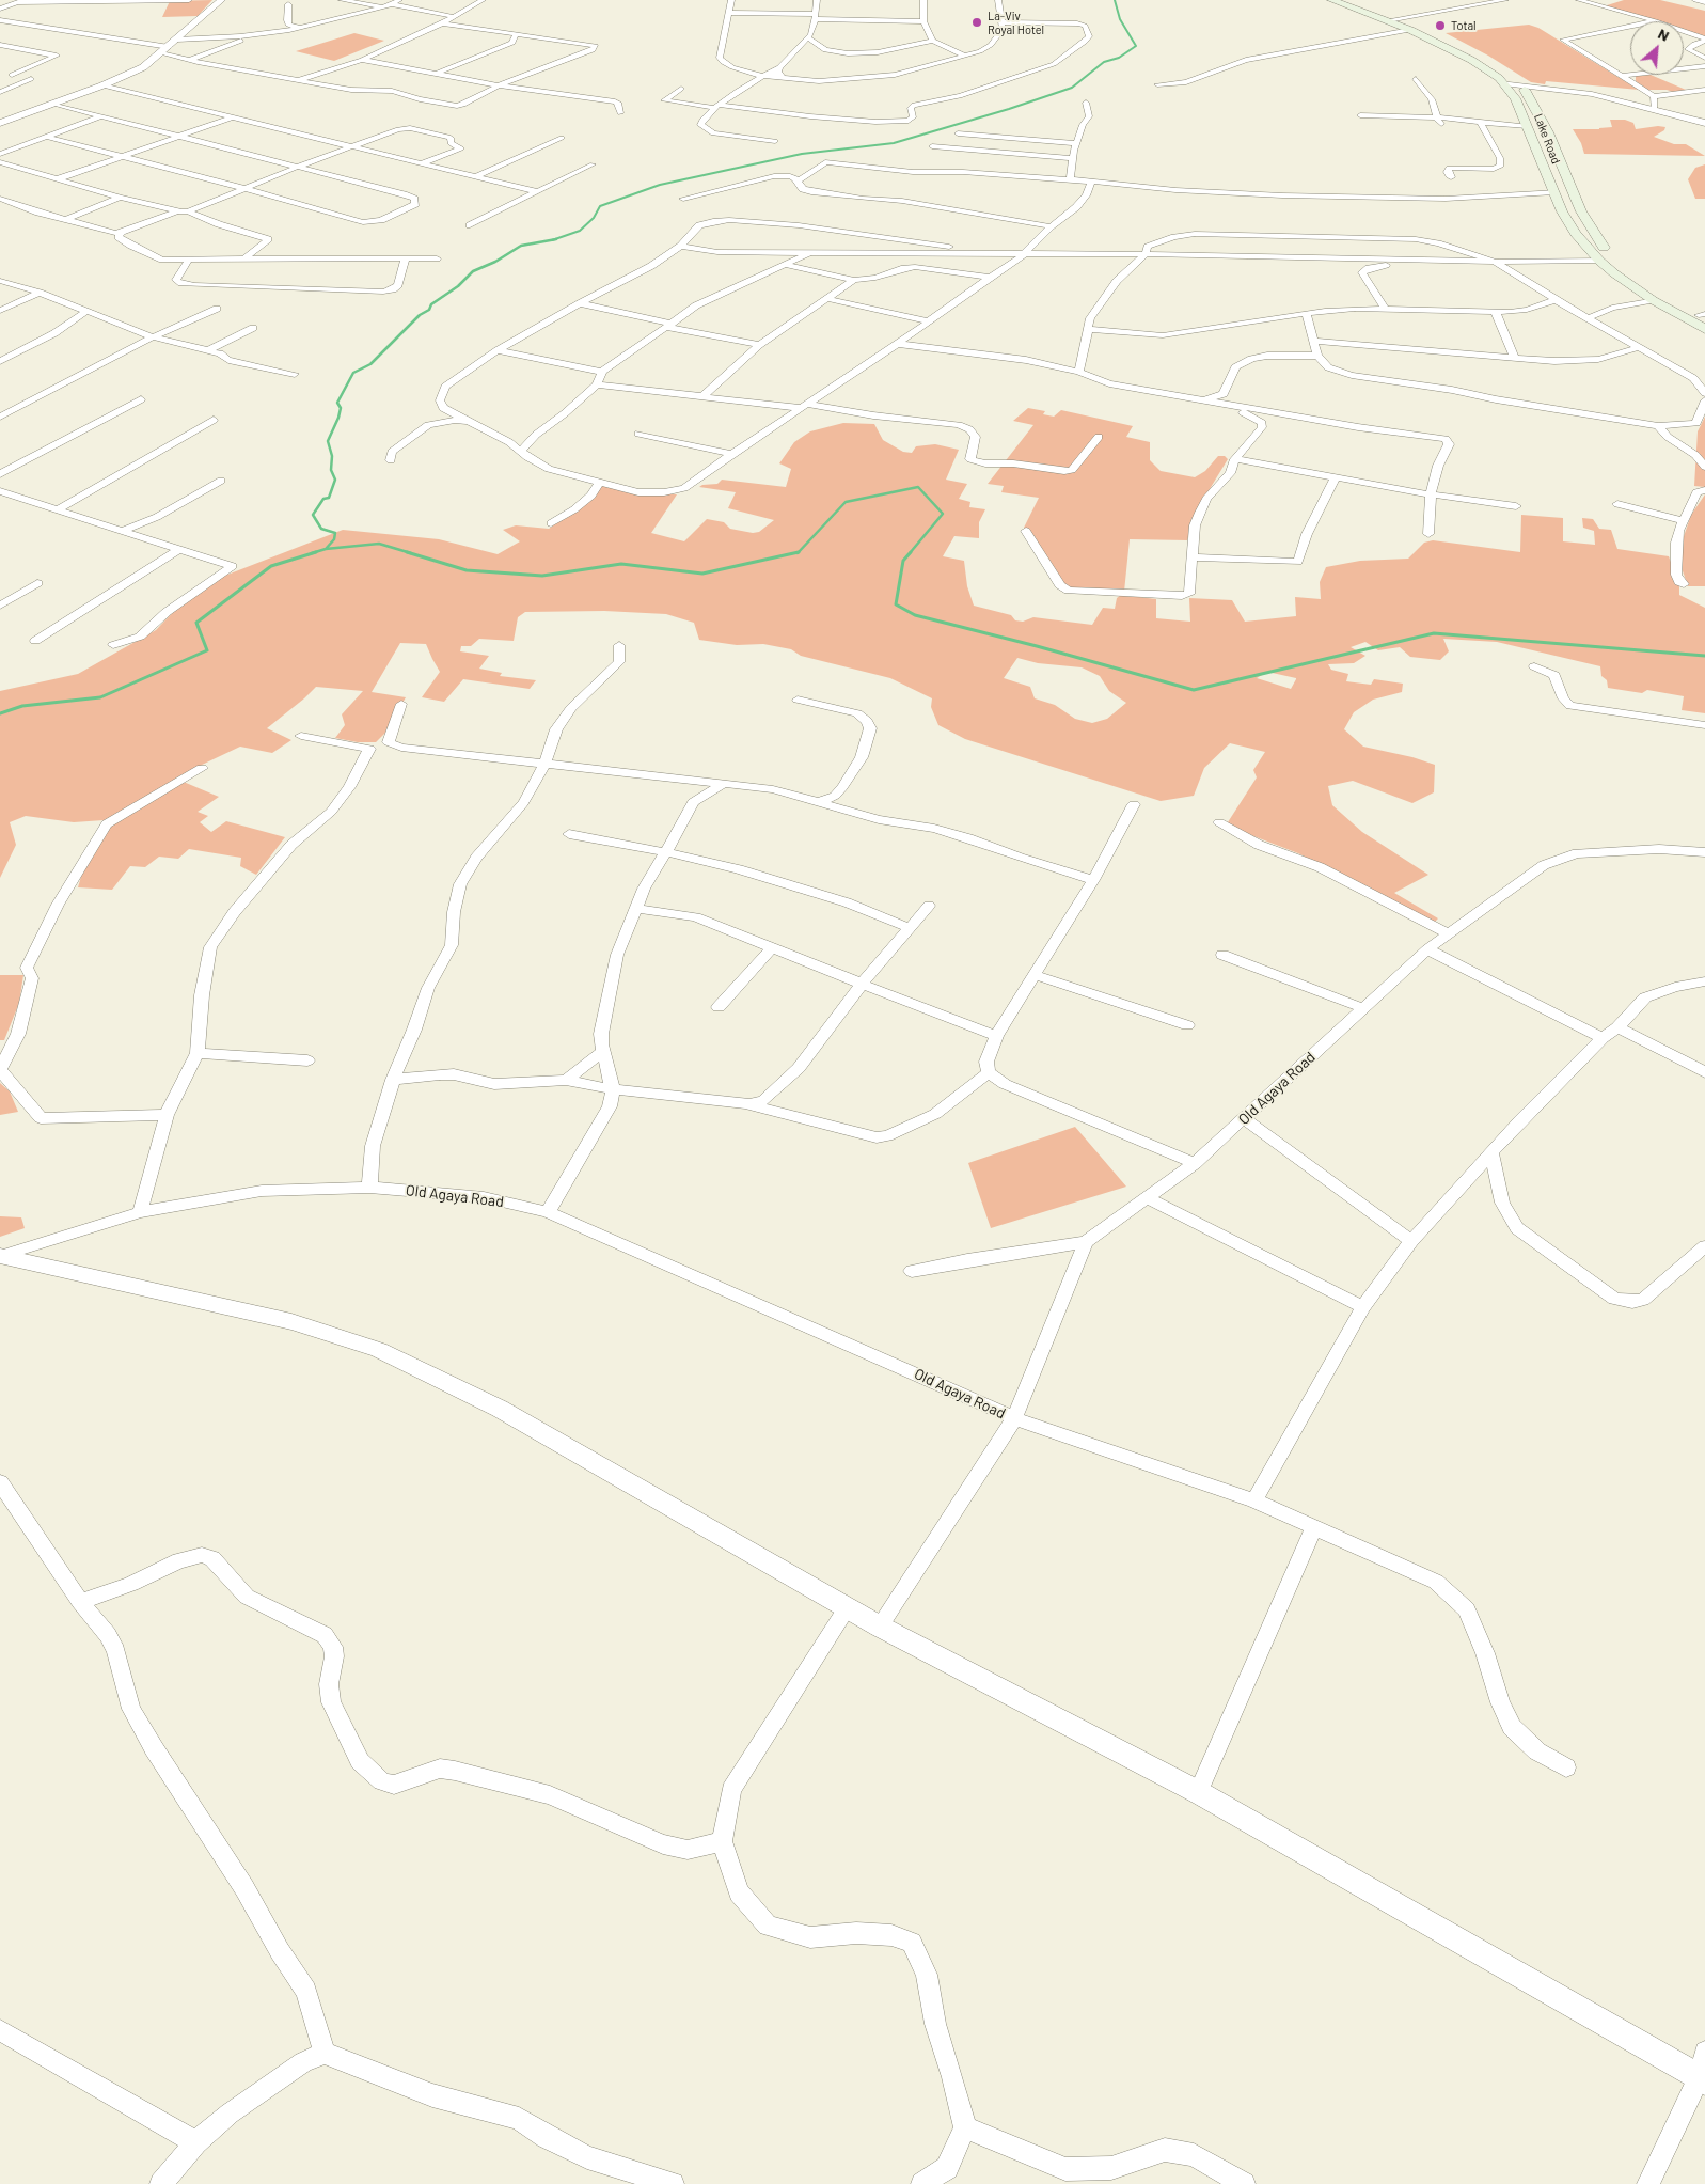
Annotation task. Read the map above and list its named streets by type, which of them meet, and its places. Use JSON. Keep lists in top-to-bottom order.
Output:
{
  "streets": {
    "main road": ["Lake Road"],
    "street": ["Old Agaya Road"]
  },
  "places": ["La-Viv Royal Hotel", "Total"],
  "north": "top right"
}
